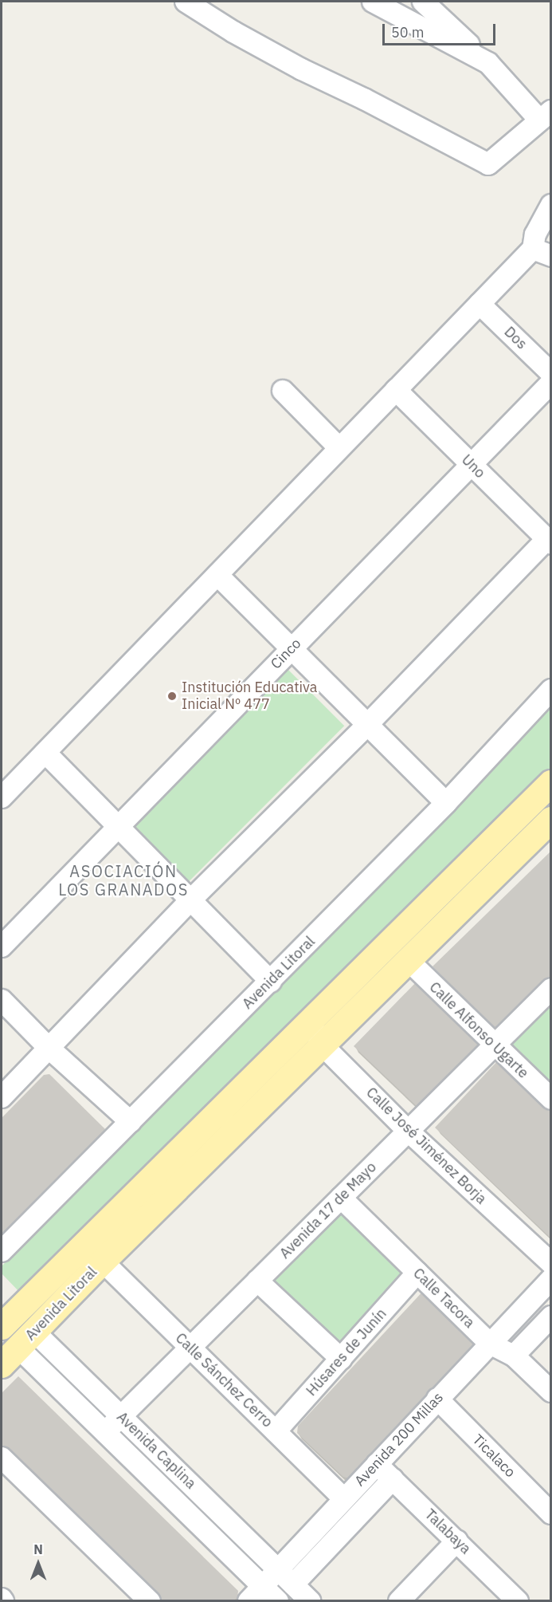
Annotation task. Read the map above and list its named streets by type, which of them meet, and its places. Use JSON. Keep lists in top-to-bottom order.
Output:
{
  "streets": {
    "main road": ["Avenida Litoral", "Avenida Caplina"],
    "street": [
      "Dos",
      "Uno",
      "Cinco",
      "Calle Alfonso Ugarte",
      "Calle José Jiménez Borja",
      "Avenida 17 de Mayo",
      "Calle Tacora",
      "Húsares de Junín",
      "Calle Sánchez Cerro",
      "Avenida 200 Millas",
      "Ticalaco",
      "Talabaya"
    ]
  },
  "crossings": [
    ["Uno", "Cinco"],
    ["Avenida Litoral", "Calle Alfonso Ugarte"],
    ["Avenida Litoral", "Calle José Jiménez Borja"],
    ["Avenida Litoral", "Calle Sánchez Cerro"],
    ["Avenida Litoral", "Avenida Caplina"],
    ["Calle Alfonso Ugarte", "Avenida 17 de Mayo"],
    ["Calle José Jiménez Borja", "Avenida 17 de Mayo"],
    ["Avenida 17 de Mayo", "Calle Tacora"],
    ["Avenida 17 de Mayo", "Calle Sánchez Cerro"],
    ["Avenida 17 de Mayo", "Avenida Caplina"],
    ["Calle Tacora", "Húsares de Junín"],
    ["Calle Tacora", "Avenida 200 Millas"],
    ["Húsares de Junín", "Calle Sánchez Cerro"],
    ["Calle Sánchez Cerro", "Avenida 200 Millas"],
    ["Avenida 200 Millas", "Avenida Caplina"],
    ["Avenida 200 Millas", "Ticalaco"],
    ["Avenida 200 Millas", "Talabaya"]
  ],
  "districts": ["ASOCIACIÓN LOS GRANADOS"],
  "places": ["Institución Educativa Inicial Nº 477"],
  "scale_bar": "50 m",
  "north": "top"
}
